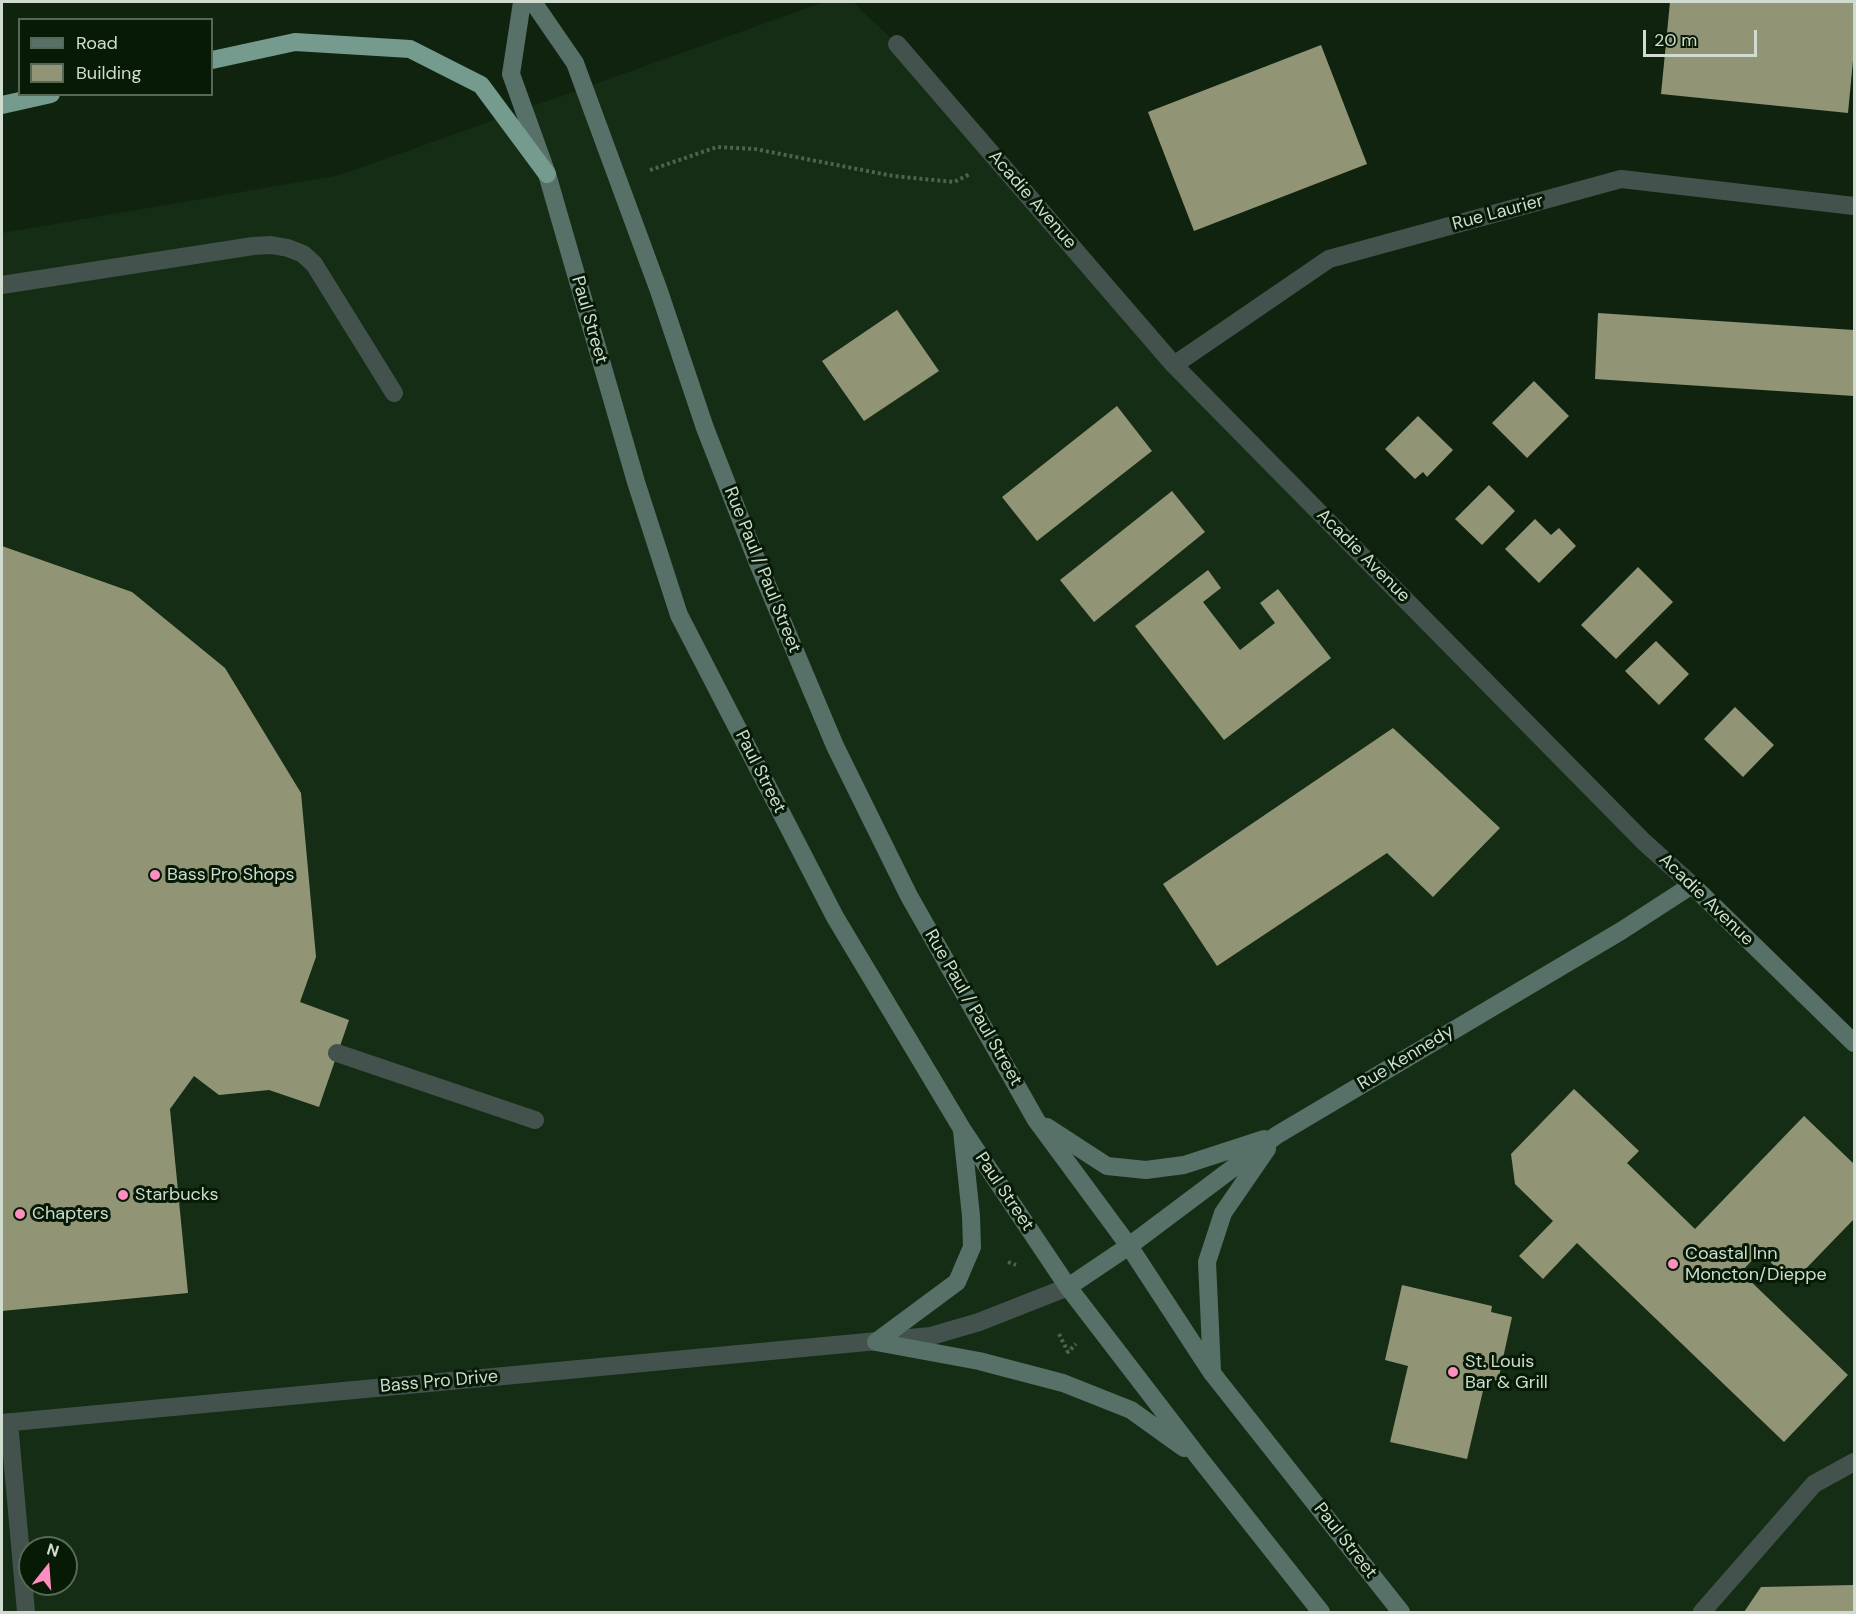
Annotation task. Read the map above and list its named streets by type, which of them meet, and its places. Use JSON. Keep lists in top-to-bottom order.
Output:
{
  "streets": {
    "main road": [
      "Acadie Avenue",
      "Paul Street",
      "Rue Paul / Paul Street",
      "Rue Kennedy"
    ],
    "street": ["Rue Laurier", "Bass Pro Drive"]
  },
  "crossings": [
    ["Acadie Avenue", "Rue Laurier"],
    ["Acadie Avenue", "Rue Kennedy"],
    ["Paul Street", "Rue Paul / Paul Street"],
    ["Paul Street", "Rue Kennedy"],
    ["Paul Street", "Bass Pro Drive"],
    ["Rue Kennedy", "Bass Pro Drive"]
  ],
  "places": [
    "Bass Pro Shops",
    "Starbucks",
    "Chapters",
    "Coastal Inn Moncton/Dieppe",
    "St. Louis Bar & Grill"
  ],
  "legend": ["Road", "Building"],
  "scale_bar": "20 m",
  "north": "top"
}
